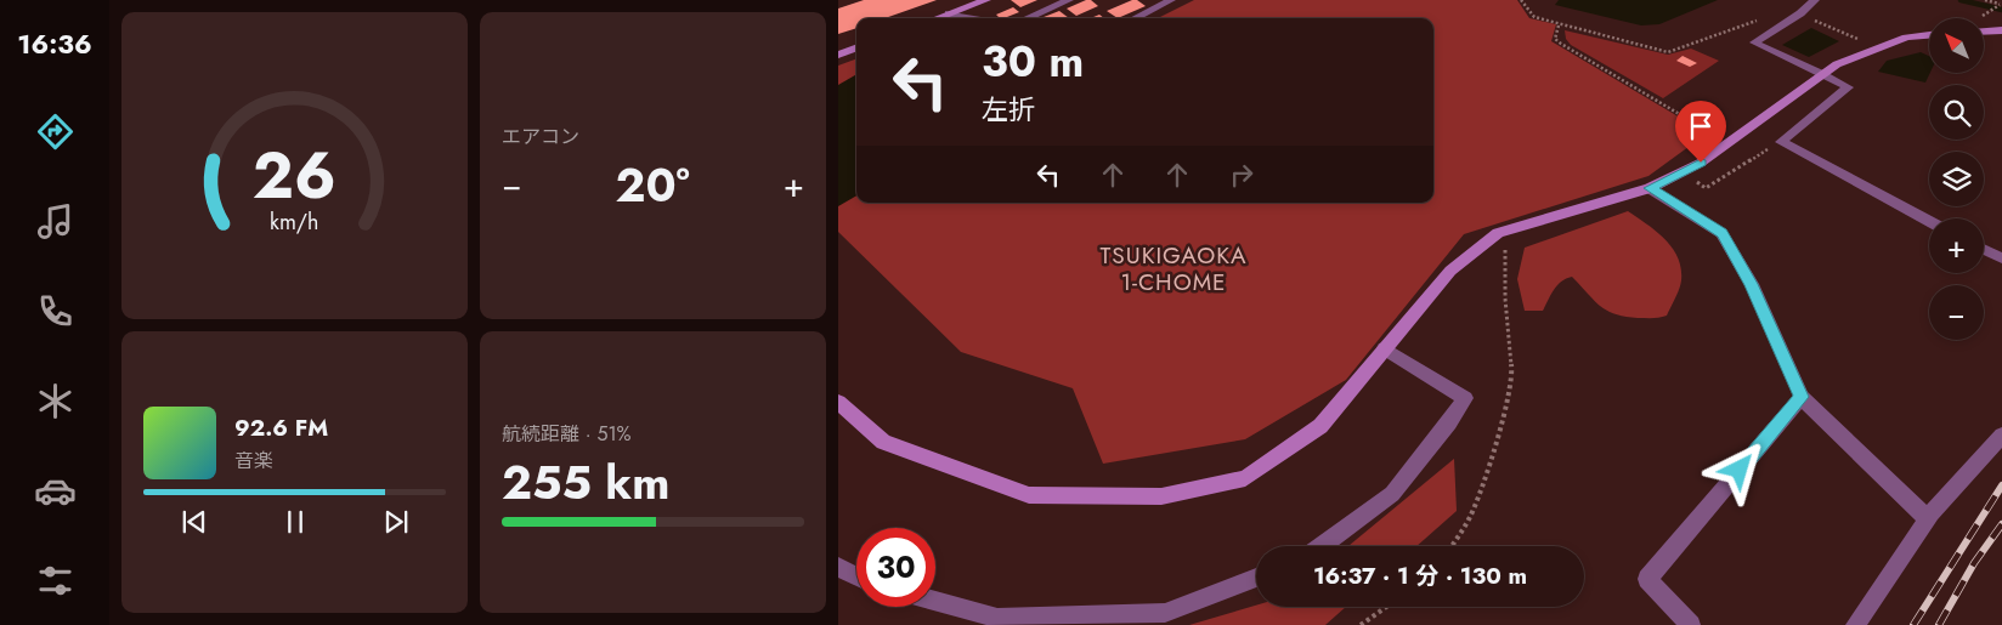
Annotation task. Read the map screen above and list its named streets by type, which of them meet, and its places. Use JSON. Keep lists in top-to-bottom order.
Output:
{
  "districts": ["TSUKIGAOKA 1-CHOME"],
  "north": "top left",
  "page": {
    "tabs": "16:36",
    "tile": [
      "エアコン",
      ["航続距離 · 51%", "255 km"]
    ],
    "map_buttons": ["+", "−"],
    "turn": ["30 m", "左折"],
    "heat": ["−", "20°", "+"],
    "song": ["92.6 FM", "音楽"],
    "limit": "30",
    "trip": "16:37 · 1 分 · 130 m",
    "gauge": ["26", "km/h"]
  }
}
